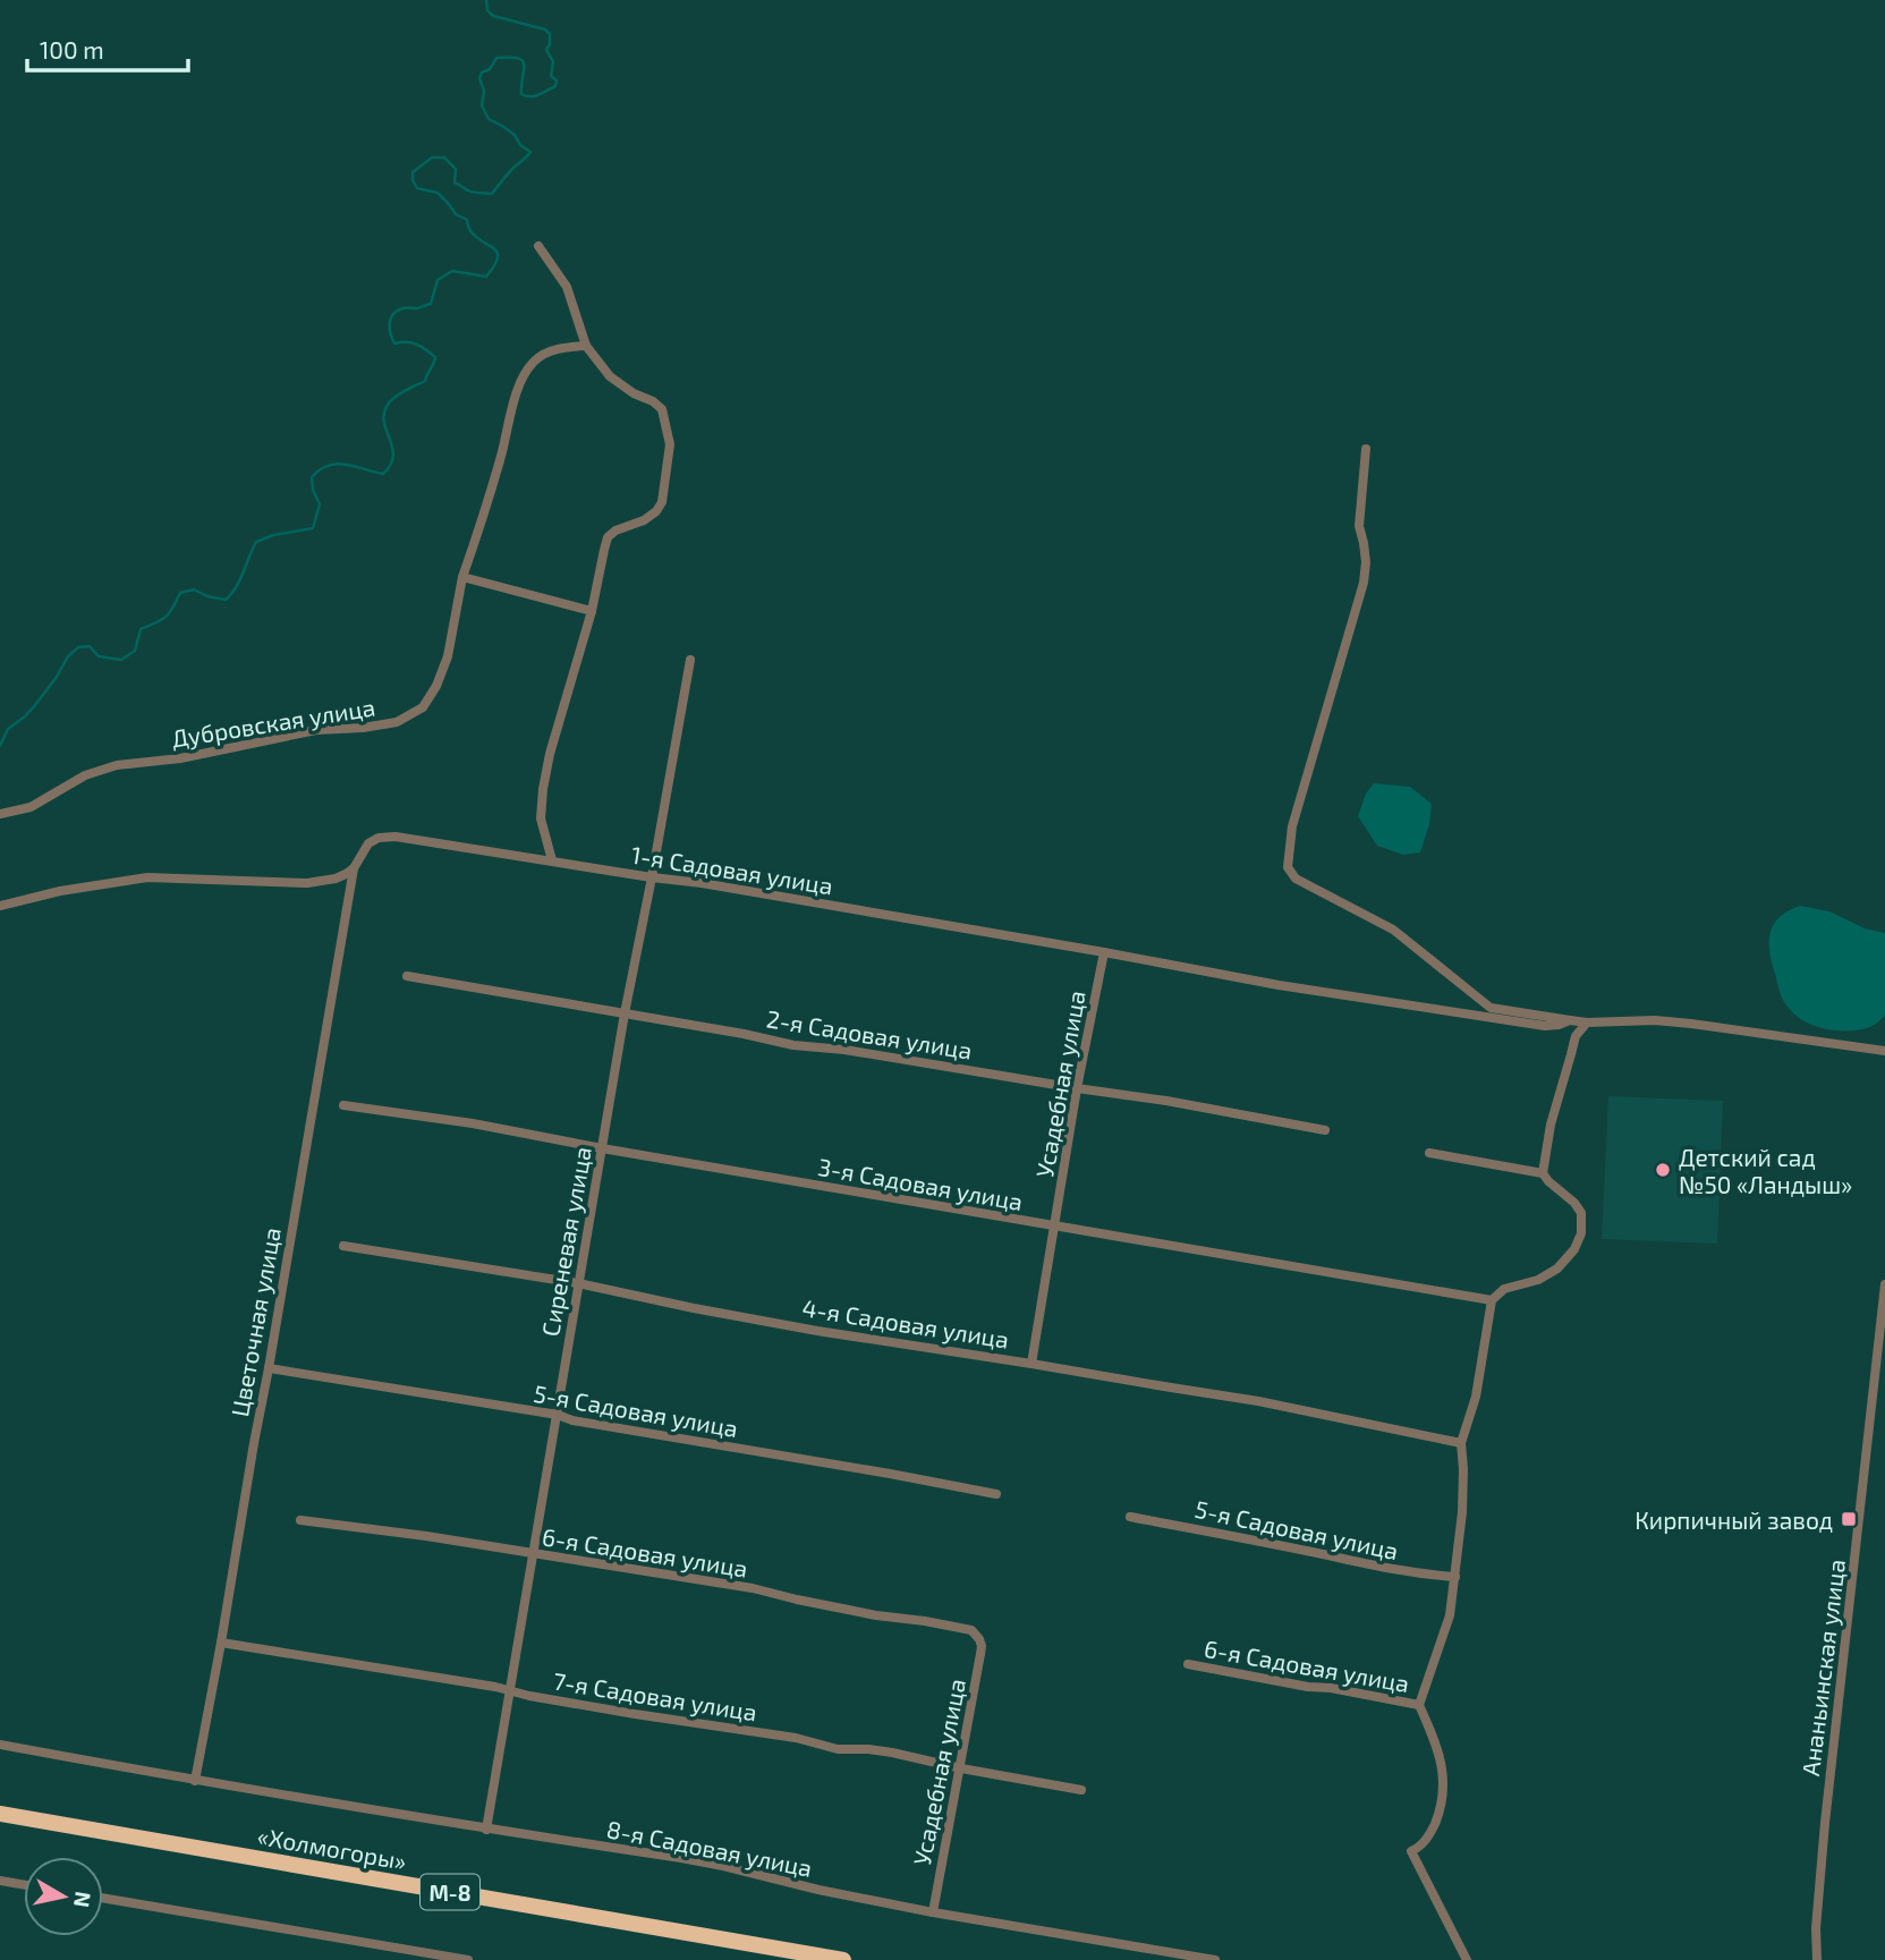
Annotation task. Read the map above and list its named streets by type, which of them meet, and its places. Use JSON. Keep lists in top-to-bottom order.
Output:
{
  "streets": {
    "highway": ["«Холмогоры»", "М-8"],
    "street": [
      "Дубровская улица",
      "1-я Садовая улица",
      "2-я Садовая улица",
      "Усадебная улица",
      "3-я Садовая улица",
      "Сиреневая улица",
      "Цветочная улица",
      "4-я Садовая улица",
      "5-я Садовая улица",
      "6-я Садовая улица",
      "Ананьинская улица",
      "7-я Садовая улица",
      "8-я Садовая улица"
    ]
  },
  "crossings": [
    ["1-я Садовая улица", "Усадебная улица"],
    ["1-я Садовая улица", "Сиреневая улица"],
    ["1-я Садовая улица", "Цветочная улица"],
    ["2-я Садовая улица", "Усадебная улица"],
    ["2-я Садовая улица", "Сиреневая улица"],
    ["Усадебная улица", "3-я Садовая улица"],
    ["Усадебная улица", "4-я Садовая улица"],
    ["Усадебная улица", "6-я Садовая улица"],
    ["Усадебная улица", "7-я Садовая улица"],
    ["Усадебная улица", "8-я Садовая улица"],
    ["3-я Садовая улица", "Сиреневая улица"],
    ["Сиреневая улица", "4-я Садовая улица"],
    ["Сиреневая улица", "5-я Садовая улица"],
    ["Сиреневая улица", "6-я Садовая улица"],
    ["Сиреневая улица", "7-я Садовая улица"],
    ["Сиреневая улица", "8-я Садовая улица"],
    ["Цветочная улица", "5-я Садовая улица"],
    ["Цветочная улица", "7-я Садовая улица"],
    ["Цветочная улица", "8-я Садовая улица"]
  ],
  "places": {
    "other": ["Детский сад №50 «Ландыш»"],
    "transit": ["Кирпичный завод"]
  },
  "scale_bar": "100 m",
  "north": "right"
}
